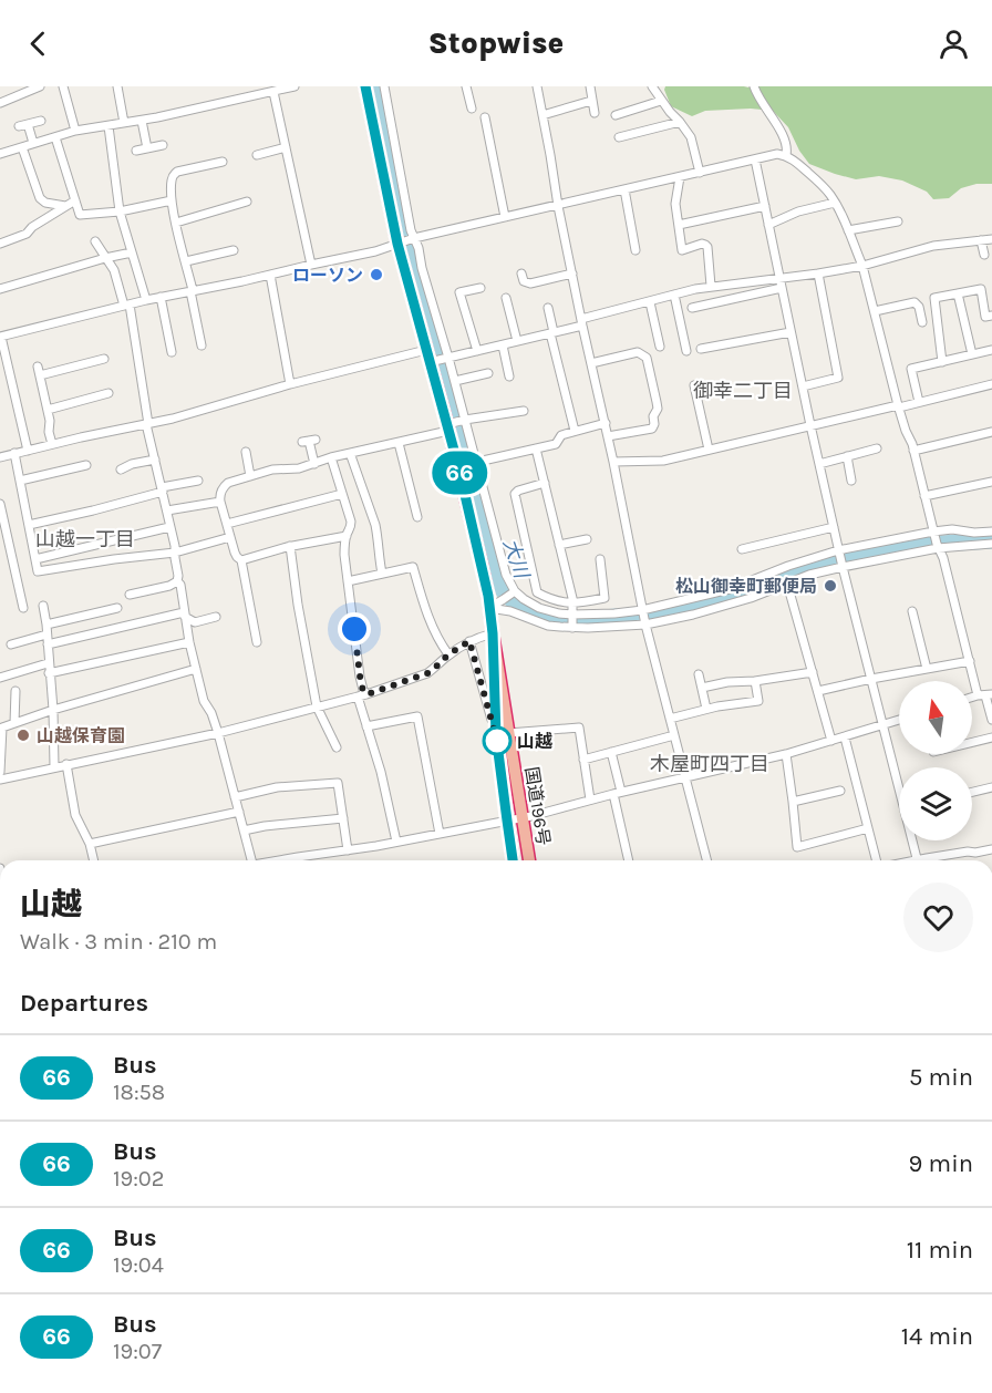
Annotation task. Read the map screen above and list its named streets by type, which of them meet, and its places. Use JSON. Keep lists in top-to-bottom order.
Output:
{
  "streets": {
    "highway": ["国道196号"]
  },
  "districts": ["御幸二丁目", "山越一丁目", "木屋町四丁目"],
  "water": ["大川"],
  "places": [
    "ローソン",
    "松山御幸町郵便局",
    "山越保育園",
    "山越"
  ],
  "lines": ["bus line 66"],
  "north": "top",
  "page": {
    "header": "Stopwise",
    "on_map": "66",
    "heading": [
      ["山越", "Walk · 3 min · 210 m"],
      "Departures"
    ],
    "list": [
      {
        "mark": "66",
        "name": "Bus",
        "note": "18:58",
        "value": "5 min"
      },
      {
        "mark": "66",
        "name": "Bus",
        "note": "19:02",
        "value": "9 min"
      },
      {
        "mark": "66",
        "name": "Bus",
        "note": "19:04",
        "value": "11 min"
      },
      {
        "mark": "66",
        "name": "Bus",
        "note": "19:07",
        "value": "14 min"
      }
    ]
  }
}
